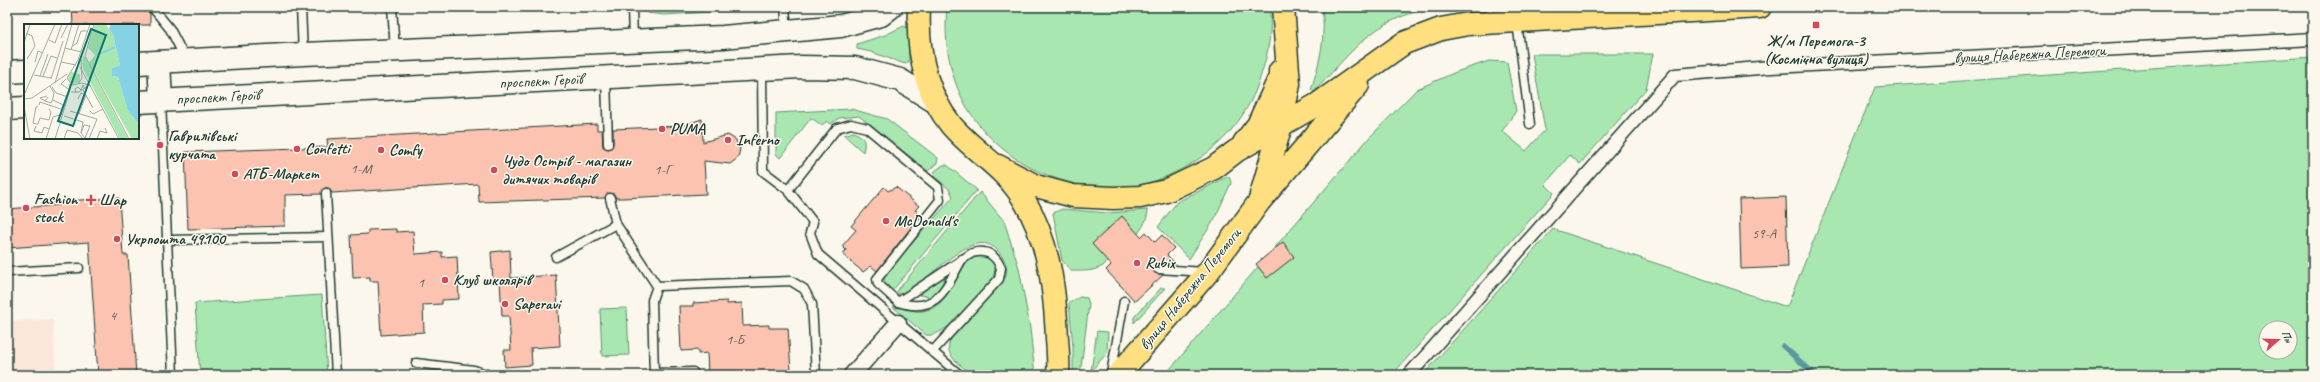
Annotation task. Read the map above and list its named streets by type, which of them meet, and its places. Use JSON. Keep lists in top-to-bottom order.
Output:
{
  "streets": {
    "main road": ["вулиця Набережна Перемоги", "проспект Героїв"]
  },
  "crossings": [
    ["вулиця Набережна Перемоги", "проспект Героїв"]
  ],
  "places": {
    "transit": ["Ж/м Перемога-3 (Космічна вулиця)"],
    "other": [
      "PUMA",
      "Inferno",
      "Гаврилівські курчата",
      "Confetti",
      "Comfy",
      "Чудо Острів - магазин дитячих товарів",
      "АТБ-Маркет",
      "Fashion stock",
      "McDonald's",
      "Укрпошта 49100",
      "Rubix",
      "Клуб школярів",
      "Saperavi"
    ],
    "health": ["Шар"]
  },
  "house_numbers": [
    "1-М",
    "1-Г",
    "59-А",
    "1",
    "4",
    "1-Б"
  ],
  "north": "right"
}
